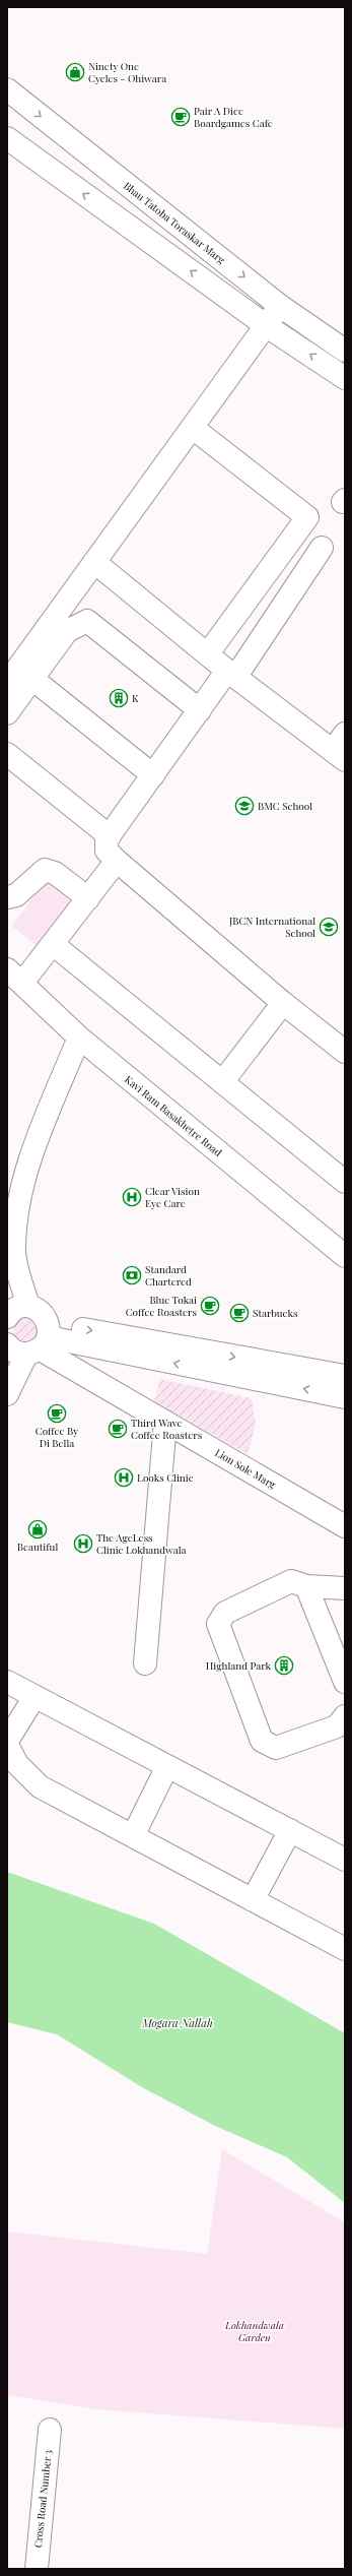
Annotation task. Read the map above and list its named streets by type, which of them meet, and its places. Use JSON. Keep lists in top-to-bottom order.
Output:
{
  "streets": {
    "street": [
      "Bhau Tatoba Toraskar Marg",
      "Kavi Ram Basakhetre Road",
      "Lion Sole Marg",
      "Cross Road Number 3"
    ]
  },
  "water": ["Mogara Nallah"],
  "parks": ["Lokhandwala Garden"],
  "places": {
    "shop": ["Ninety One Cycles - Ohiwara", "Beautiful"],
    "cafe": [
      "Pair A Dice Boardgames Cafe",
      "Blue Tokai Coffee Roasters",
      "Starbucks",
      "Coffee By Di Bella",
      "Third Wave Coffee Roasters"
    ],
    "building": ["K", "Highland Park"],
    "school or university": ["BMC School", "JBCN International School"],
    "hospital": ["Clear Vision Eye Care", "Looks Clinic", "The AgeLess Clinic Lokhandwala"],
    "bank": ["Standard Chartered"]
  }
}
